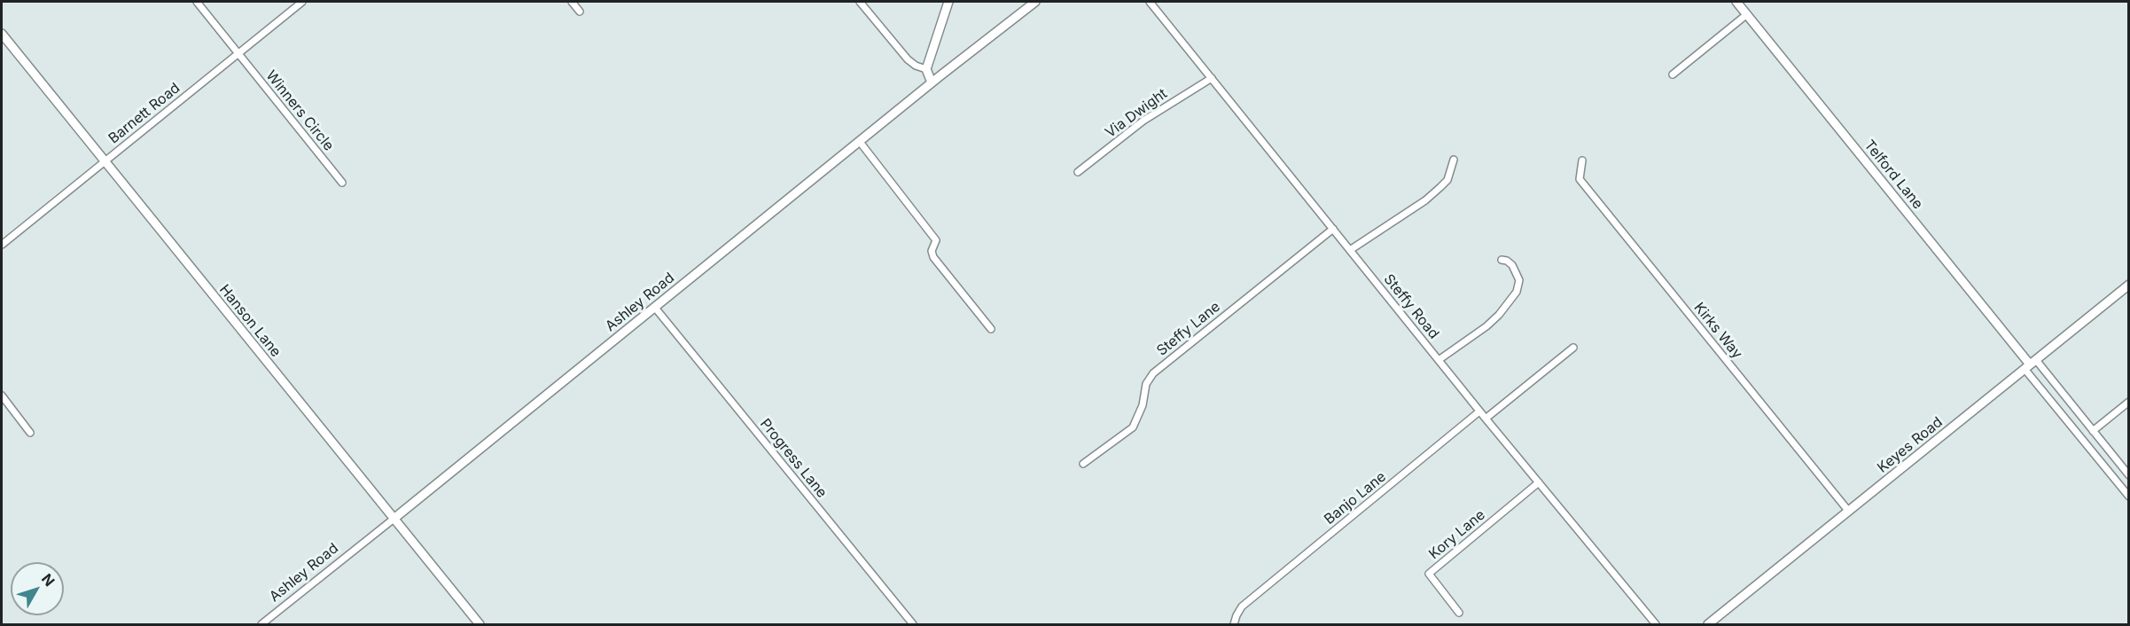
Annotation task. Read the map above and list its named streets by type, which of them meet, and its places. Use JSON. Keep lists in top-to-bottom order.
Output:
{
  "streets": {
    "street": [
      "Winners Circle",
      "Barnett Road",
      "Via Dwight",
      "Telford Lane",
      "Ashley Road",
      "Steffy Road",
      "Hanson Lane",
      "Steffy Lane",
      "Kirks Way",
      "Keyes Road",
      "Progress Lane",
      "Banjo Lane",
      "Kory Lane"
    ]
  },
  "crossings": [
    ["Winners Circle", "Barnett Road"],
    ["Barnett Road", "Hanson Lane"],
    ["Via Dwight", "Steffy Road"],
    ["Telford Lane", "Keyes Road"],
    ["Ashley Road", "Hanson Lane"],
    ["Ashley Road", "Progress Lane"],
    ["Steffy Road", "Steffy Lane"],
    ["Steffy Road", "Banjo Lane"],
    ["Steffy Road", "Kory Lane"],
    ["Kirks Way", "Keyes Road"]
  ],
  "north": "top right"
}
